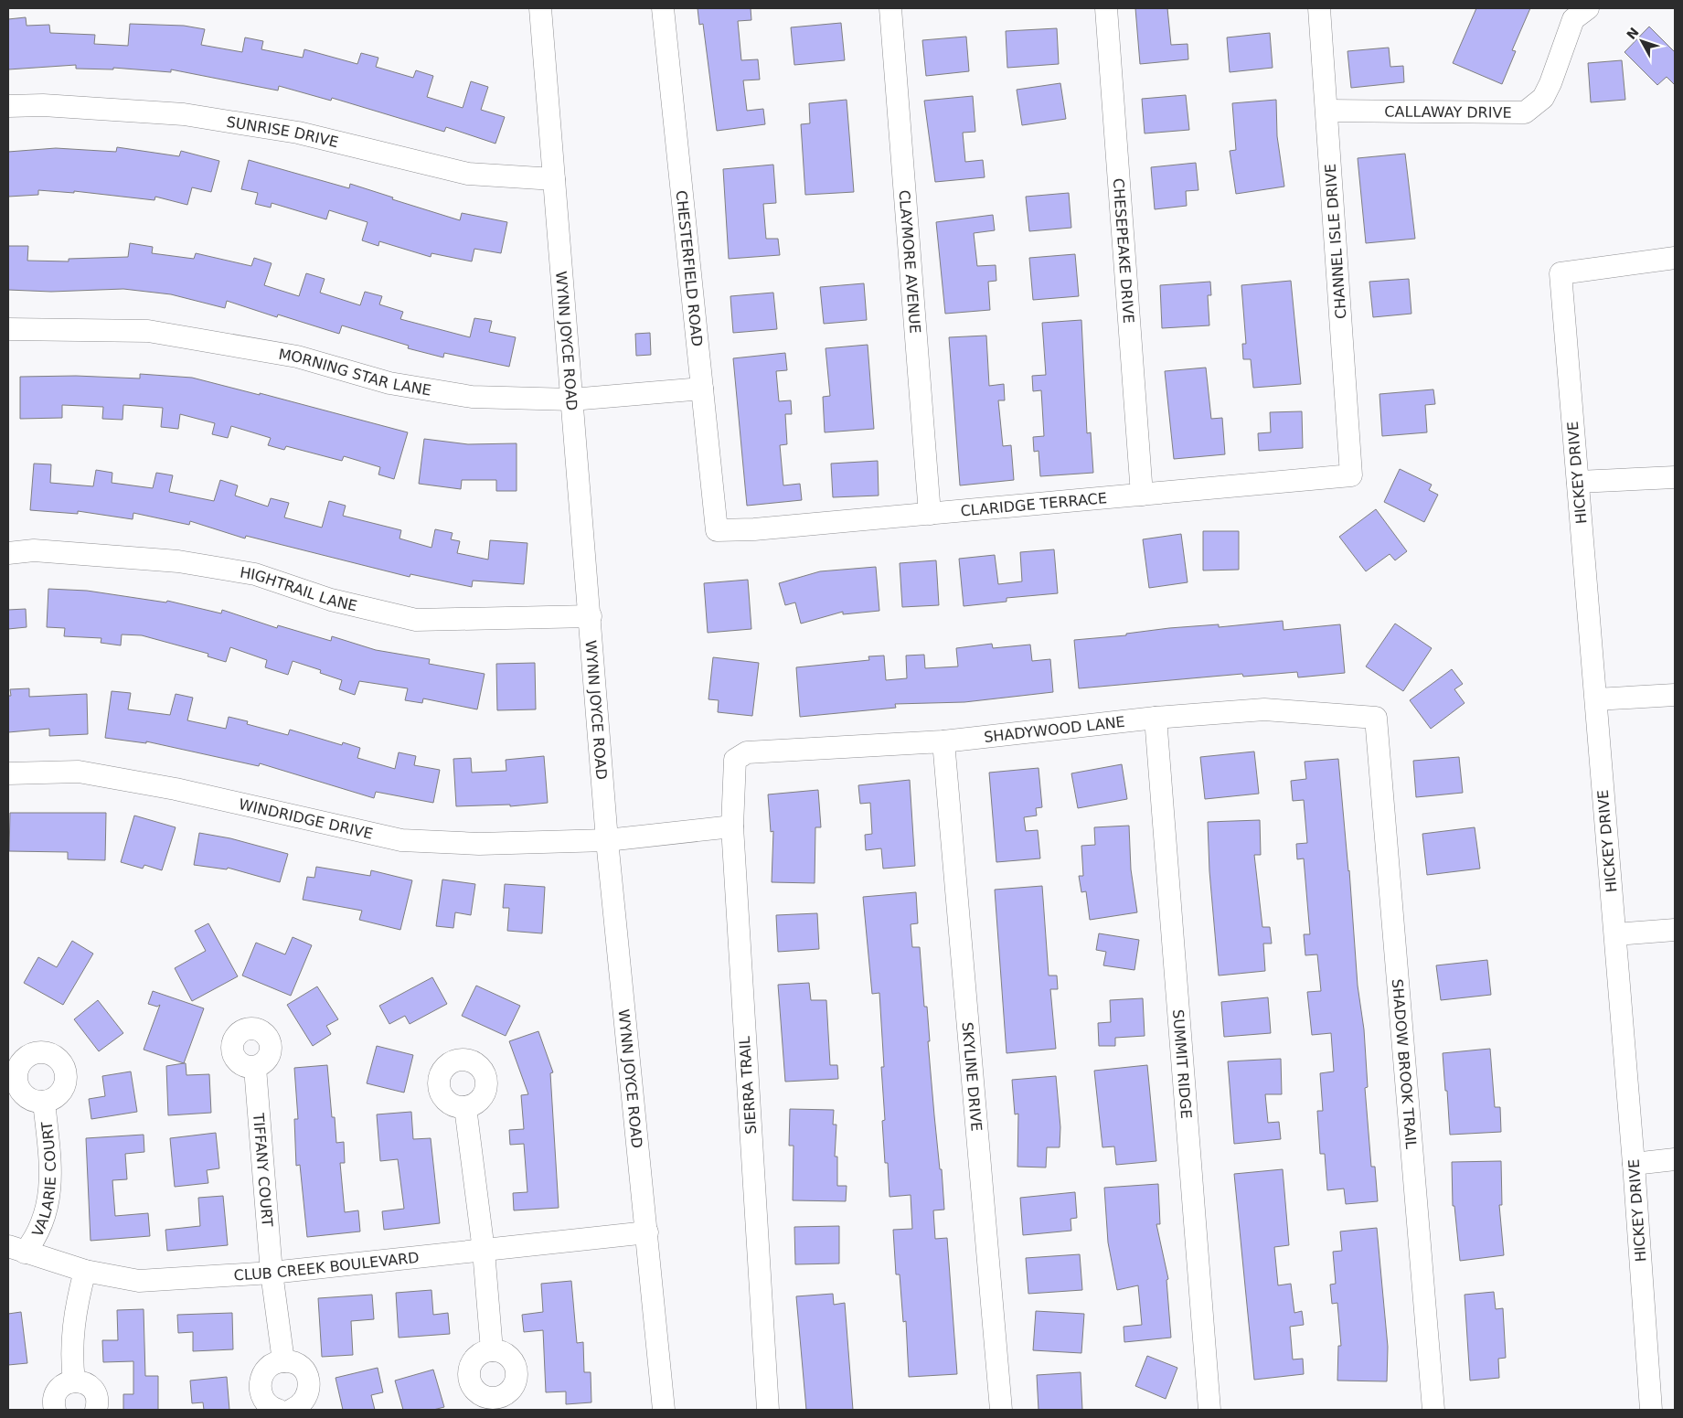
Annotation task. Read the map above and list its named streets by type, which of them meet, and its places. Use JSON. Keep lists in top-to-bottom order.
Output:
{
  "streets": {
    "street": [
      "CALLAWAY DRIVE",
      "SUNRISE DRIVE",
      "CHANNEL ISLE DRIVE",
      "CHESEPEAKE DRIVE",
      "CLAYMORE AVENUE",
      "CHESTERFIELD ROAD",
      "WYNN JOYCE ROAD",
      "MORNING STAR LANE",
      "HICKEY DRIVE",
      "CLARIDGE TERRACE",
      "HIGHTRAIL LANE",
      "SHADYWOOD LANE",
      "WINDRIDGE DRIVE",
      "SHADOW BROOK TRAIL",
      "SUMMIT RIDGE",
      "SKYLINE DRIVE",
      "SIERRA TRAIL",
      "TIFFANY COURT",
      "VALARIE COURT",
      "CLUB CREEK BOULEVARD"
    ]
  },
  "crossings": [
    ["CALLAWAY DRIVE", "CHANNEL ISLE DRIVE"],
    ["SUNRISE DRIVE", "WYNN JOYCE ROAD"],
    ["CHANNEL ISLE DRIVE", "CLARIDGE TERRACE"],
    ["CHESEPEAKE DRIVE", "CLARIDGE TERRACE"],
    ["CLAYMORE AVENUE", "CLARIDGE TERRACE"],
    ["CHESTERFIELD ROAD", "MORNING STAR LANE"],
    ["CHESTERFIELD ROAD", "CLARIDGE TERRACE"],
    ["WYNN JOYCE ROAD", "MORNING STAR LANE"],
    ["WYNN JOYCE ROAD", "HIGHTRAIL LANE"],
    ["WYNN JOYCE ROAD", "WINDRIDGE DRIVE"],
    ["WYNN JOYCE ROAD", "CLUB CREEK BOULEVARD"],
    ["SHADYWOOD LANE", "SHADOW BROOK TRAIL"],
    ["SHADYWOOD LANE", "SUMMIT RIDGE"],
    ["SHADYWOOD LANE", "SKYLINE DRIVE"],
    ["SHADYWOOD LANE", "SIERRA TRAIL"],
    ["WINDRIDGE DRIVE", "SIERRA TRAIL"],
    ["TIFFANY COURT", "CLUB CREEK BOULEVARD"],
    ["VALARIE COURT", "CLUB CREEK BOULEVARD"]
  ],
  "north": "top left"
}
